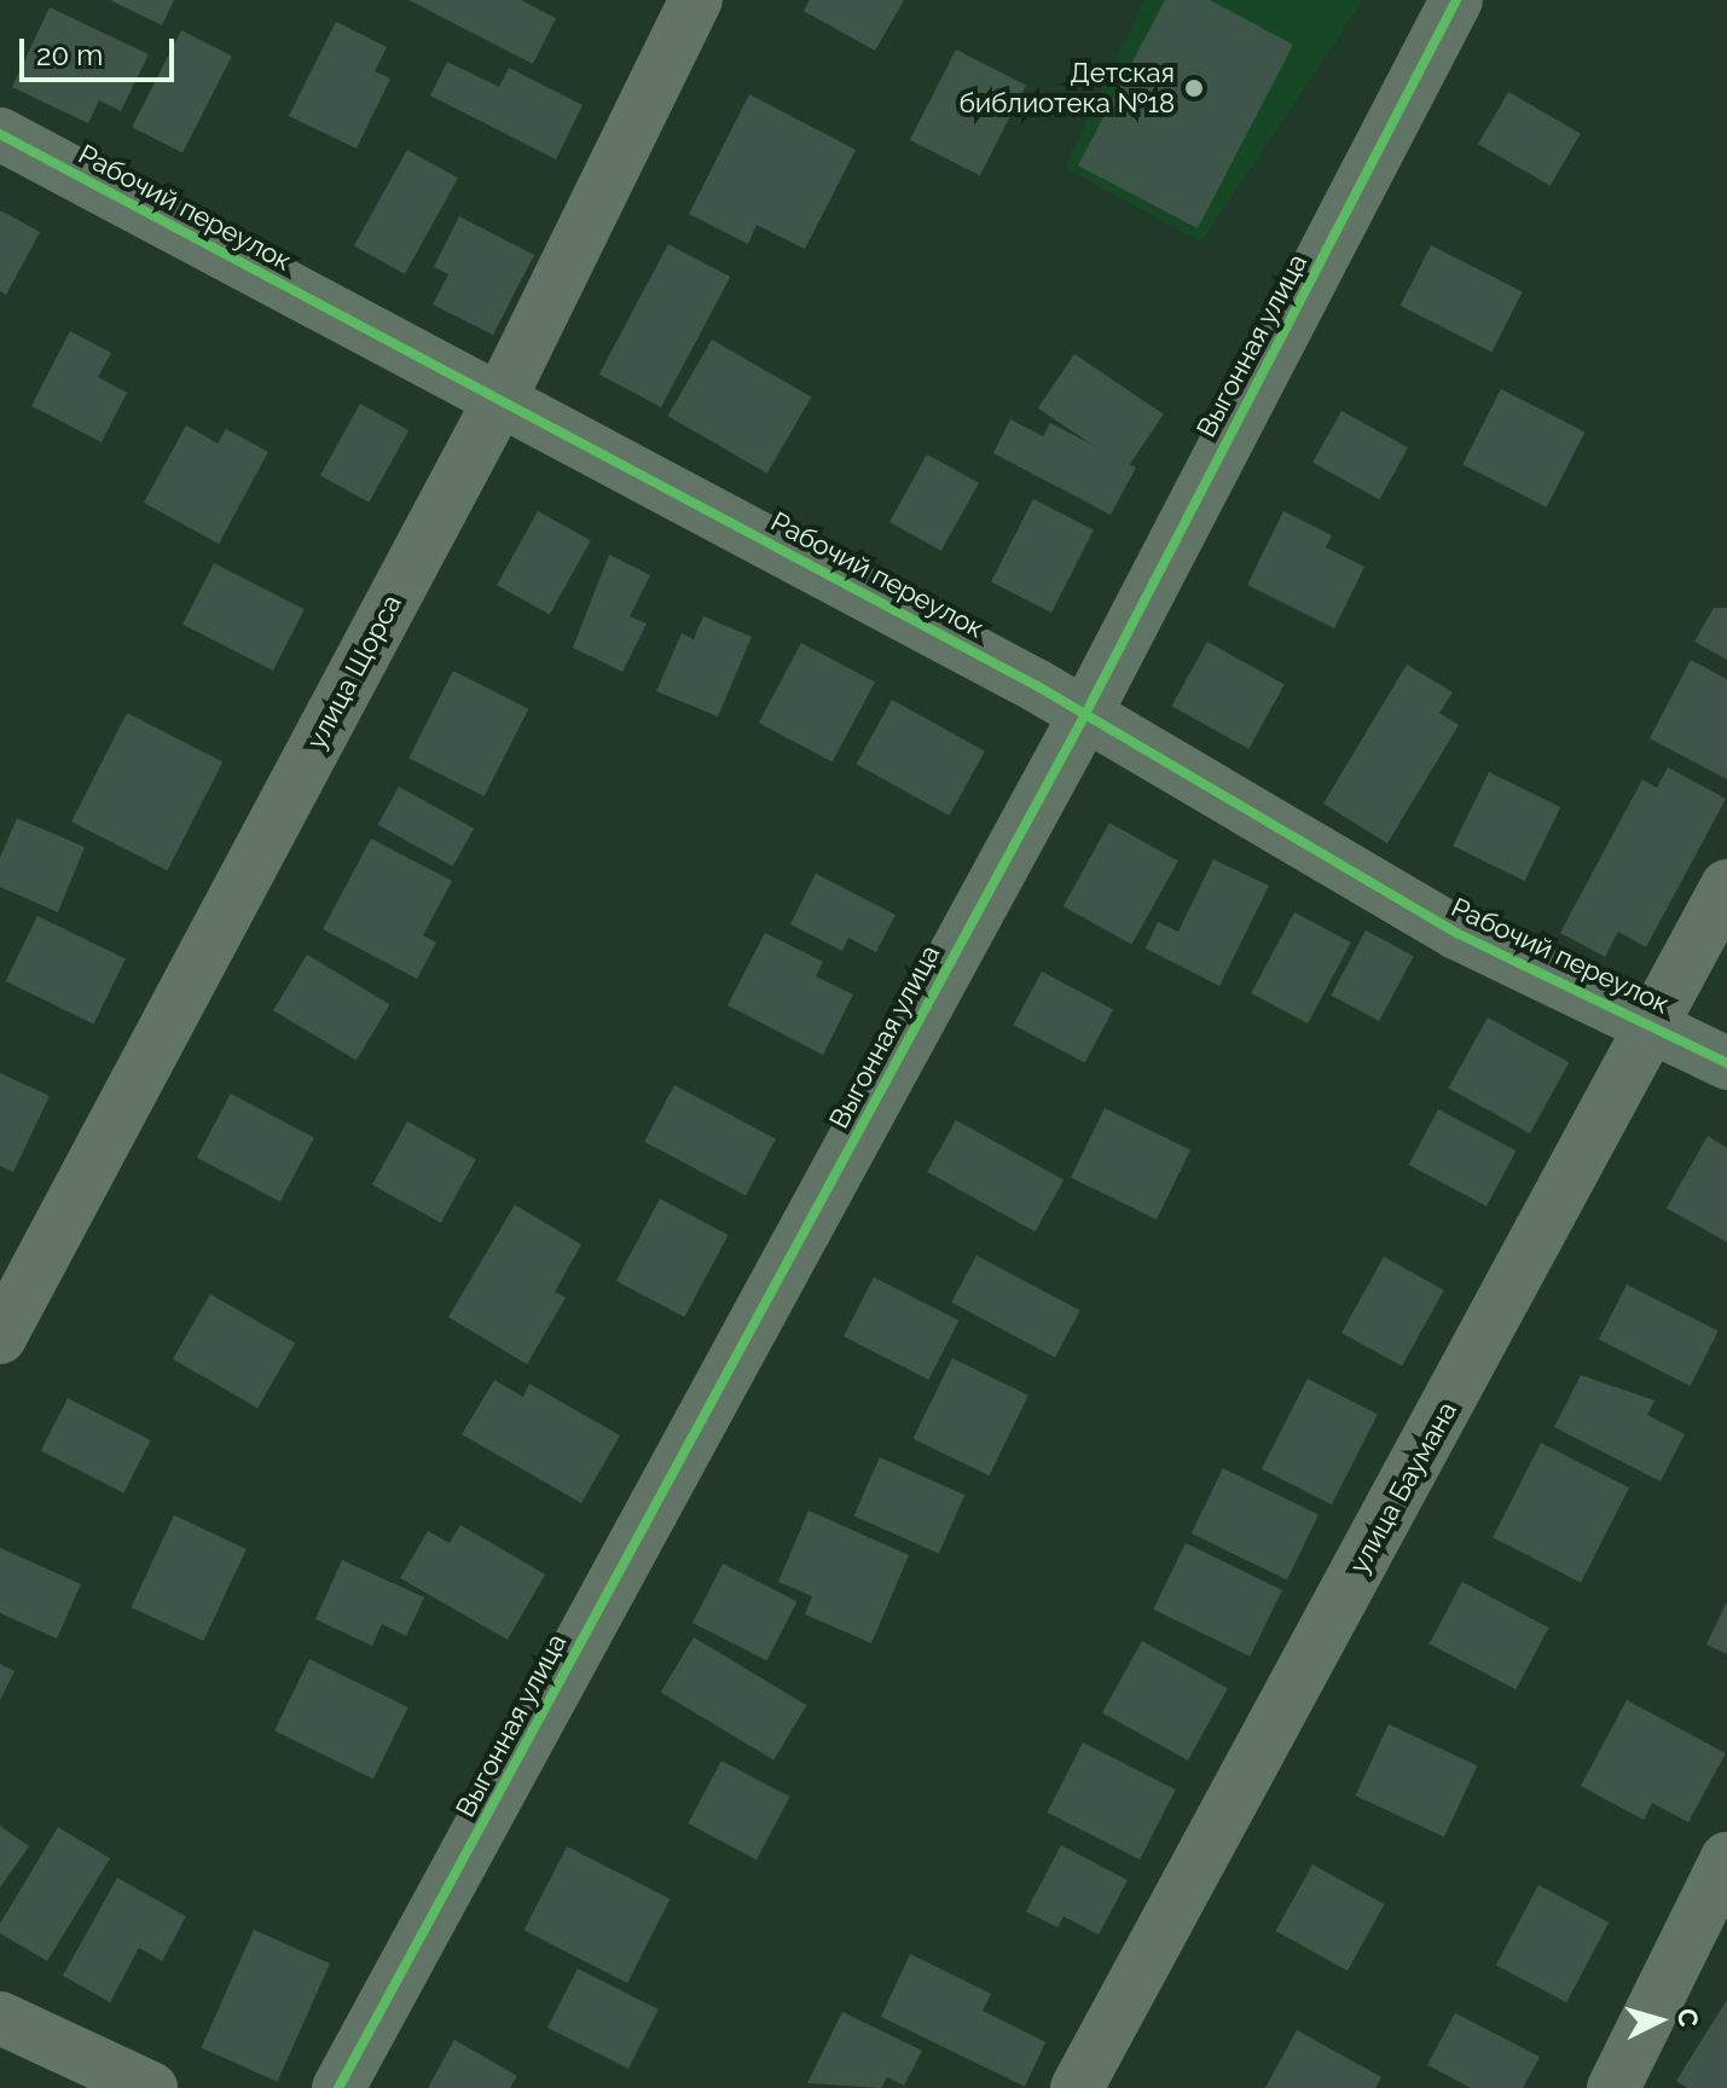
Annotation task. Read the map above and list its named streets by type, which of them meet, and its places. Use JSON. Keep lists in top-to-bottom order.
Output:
{
  "streets": {
    "street": [
      "Рабочий переулок",
      "Выгонная улица",
      "улица Щорса",
      "улица Баумана"
    ]
  },
  "crossings": [
    ["Рабочий переулок", "Выгонная улица"],
    ["Рабочий переулок", "улица Щорса"],
    ["Рабочий переулок", "улица Баумана"]
  ],
  "places": ["Детская библиотека №18"],
  "scale_bar": "20 m",
  "north": "right"
}
